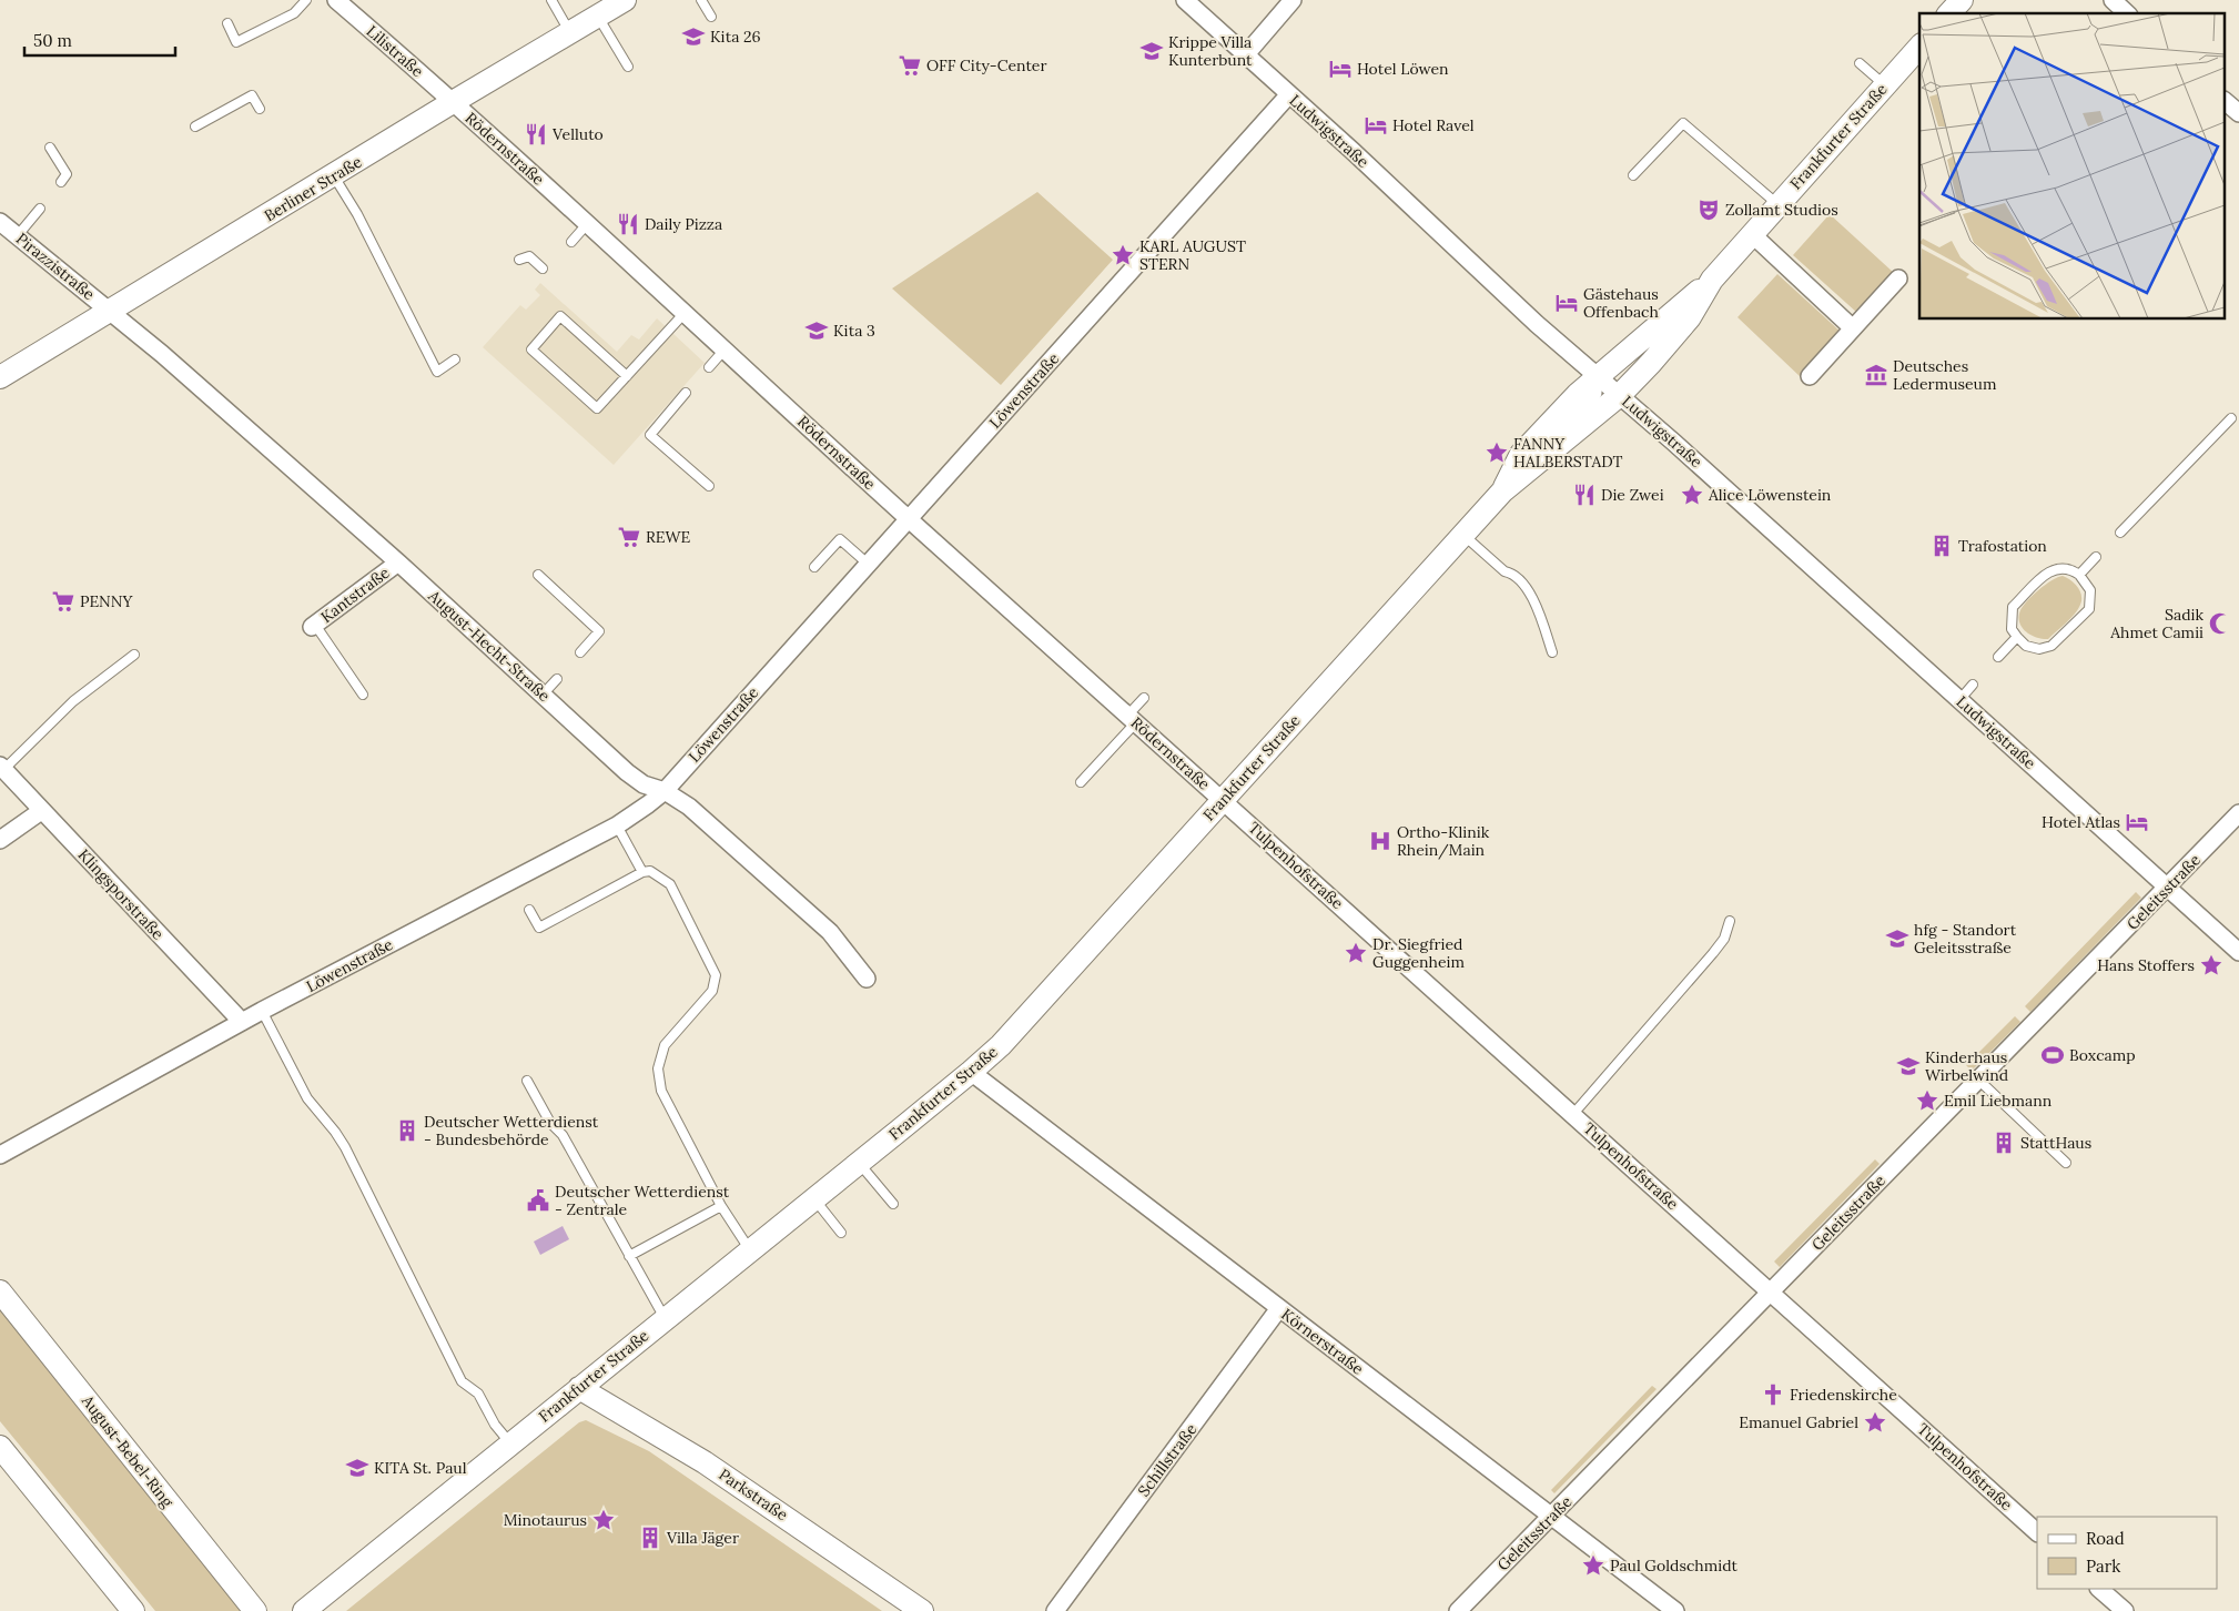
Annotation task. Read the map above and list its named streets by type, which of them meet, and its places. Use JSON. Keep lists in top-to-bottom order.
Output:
{
  "streets": {
    "main road": [
      "Frankfurter Straße",
      "Berliner Straße",
      "August-Bebel-Ring",
      "Parkstraße"
    ],
    "street": [
      "Lilistraße",
      "Ludwigstraße",
      "Rödernstraße",
      "Pirazzistraße",
      "Löwenstraße",
      "Kantstraße",
      "August-Hecht-Straße",
      "Tulpenhofstraße",
      "Geleitsstraße",
      "Klingsporstraße",
      "Körnerstraße",
      "Schillstraße"
    ]
  },
  "crossings": [
    ["Lilistraße", "Rödernstraße"],
    ["Lilistraße", "Berliner Straße"],
    ["Ludwigstraße", "Frankfurter Straße"],
    ["Ludwigstraße", "Löwenstraße"],
    ["Ludwigstraße", "Geleitsstraße"],
    ["Frankfurter Straße", "Rödernstraße"],
    ["Frankfurter Straße", "Tulpenhofstraße"],
    ["Frankfurter Straße", "Körnerstraße"],
    ["Frankfurter Straße", "Parkstraße"],
    ["Rödernstraße", "Berliner Straße"],
    ["Rödernstraße", "Löwenstraße"],
    ["Rödernstraße", "Tulpenhofstraße"],
    ["Berliner Straße", "Pirazzistraße"],
    ["Berliner Straße", "August-Hecht-Straße"],
    ["Pirazzistraße", "August-Hecht-Straße"],
    ["Löwenstraße", "August-Hecht-Straße"],
    ["Löwenstraße", "Klingsporstraße"],
    ["Kantstraße", "August-Hecht-Straße"],
    ["Tulpenhofstraße", "Geleitsstraße"],
    ["Geleitsstraße", "Körnerstraße"],
    ["Körnerstraße", "Schillstraße"]
  ],
  "places": {
    "school or university": [
      "Kita 26",
      "Krippe Villa Kunterbunt",
      "Kita 3",
      "hfg - Standort Geleitsstraße",
      "Kinderhaus Wirbelwind",
      "KITA St. Paul"
    ],
    "supermarket": ["OFF City-Center", "REWE", "PENNY"],
    "hotel": [
      "Hotel Löwen",
      "Hotel Ravel",
      "Gästehaus Offenbach",
      "Hotel Atlas"
    ],
    "restaurant": ["Velluto", "Daily Pizza", "Die Zwei"],
    "theatre": ["Zollamt Studios"],
    "place": [
      "KARL AUGUST STERN",
      "FANNY HALBERSTADT",
      "Alice Löwenstein",
      "Dr. Siegfried Guggenheim",
      "Hans Stoffers",
      "Emil Liebmann",
      "Emanuel Gabriel",
      "Minotaurus",
      "Paul Goldschmidt"
    ],
    "museum": ["Deutsches Ledermuseum"],
    "building": [
      "Trafostation",
      "Deutscher Wetterdienst - Bundesbehörde",
      "StattHaus",
      "Villa Jäger"
    ],
    "mosque": ["Sadik Ahmet Camii"],
    "hospital": ["Ortho-Klinik Rhein/Main"],
    "sports": ["Boxcamp"],
    "public building": ["Deutscher Wetterdienst - Zentrale"],
    "church": ["Friedenskirche"]
  },
  "legend": ["Road", "Park"],
  "scale_bar": "50 m"
}
